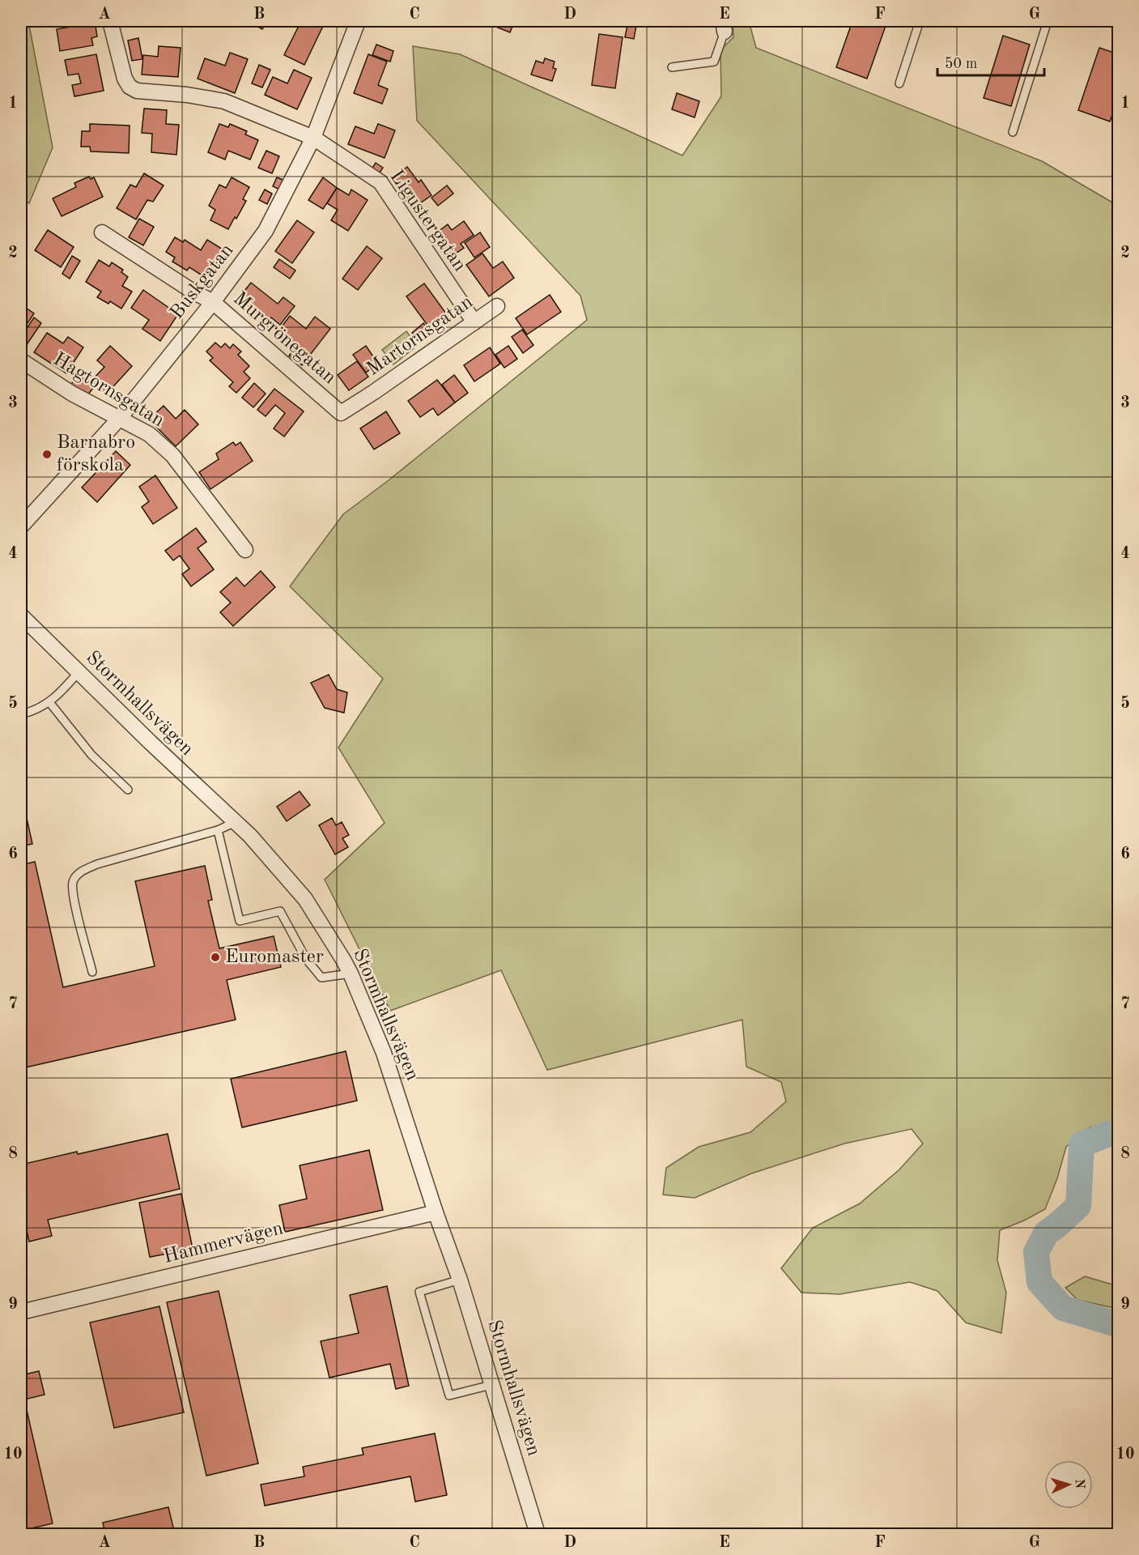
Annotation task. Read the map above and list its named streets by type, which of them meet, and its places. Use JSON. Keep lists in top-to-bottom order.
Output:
{
  "streets": {
    "street": [
      "Ligustergatan",
      "Buskgatan",
      "Martornsgatan",
      "Murgrönegatan",
      "Hagtornsgatan",
      "Stormhallsvägen",
      "Hammervägen"
    ]
  },
  "crossings": [
    ["Ligustergatan", "Buskgatan"],
    ["Ligustergatan", "Martornsgatan"],
    ["Buskgatan", "Murgrönegatan"],
    ["Buskgatan", "Hagtornsgatan"],
    ["Martornsgatan", "Murgrönegatan"],
    ["Stormhallsvägen", "Hammervägen"]
  ],
  "places": ["Barnabro förskola", "Euromaster"],
  "scale_bar": "50 m",
  "north": "right",
  "grid": {
    "columns": [
      "A",
      "B",
      "C",
      "D",
      "E",
      "F",
      "G"
    ],
    "rows": [
      "1",
      "2",
      "3",
      "4",
      "5",
      "6",
      "7",
      "8",
      "9",
      "10"
    ]
  }
}
